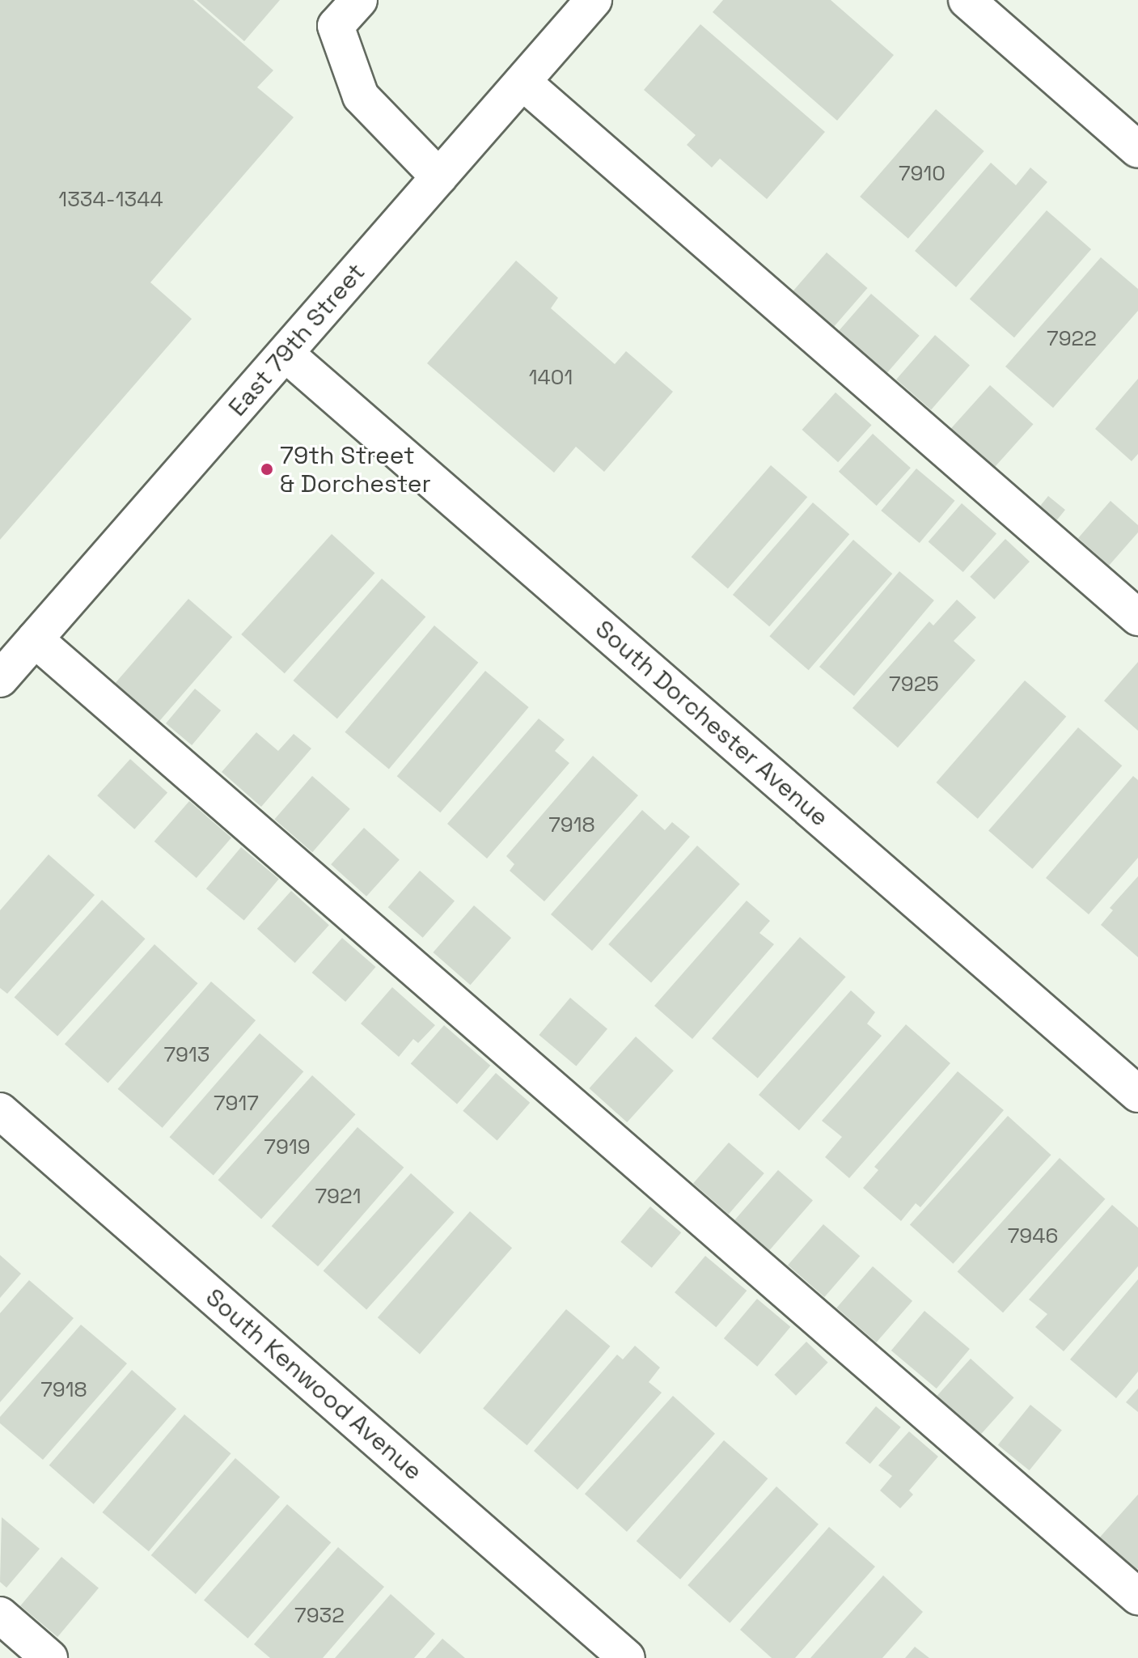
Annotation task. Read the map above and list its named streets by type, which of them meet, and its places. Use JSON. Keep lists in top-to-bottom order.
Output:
{
  "streets": {
    "street": ["East 79th Street", "South Dorchester Avenue", "South Kenwood Avenue"]
  },
  "crossings": [
    ["East 79th Street", "South Dorchester Avenue"]
  ],
  "places": ["79th Street & Dorchester"],
  "house_numbers": [
    "7910",
    "1334-1344",
    "7922",
    "1401",
    "7925",
    "7918",
    "7913",
    "7917",
    "7919",
    "7921",
    "7946",
    "7918",
    "7932"
  ]
}
